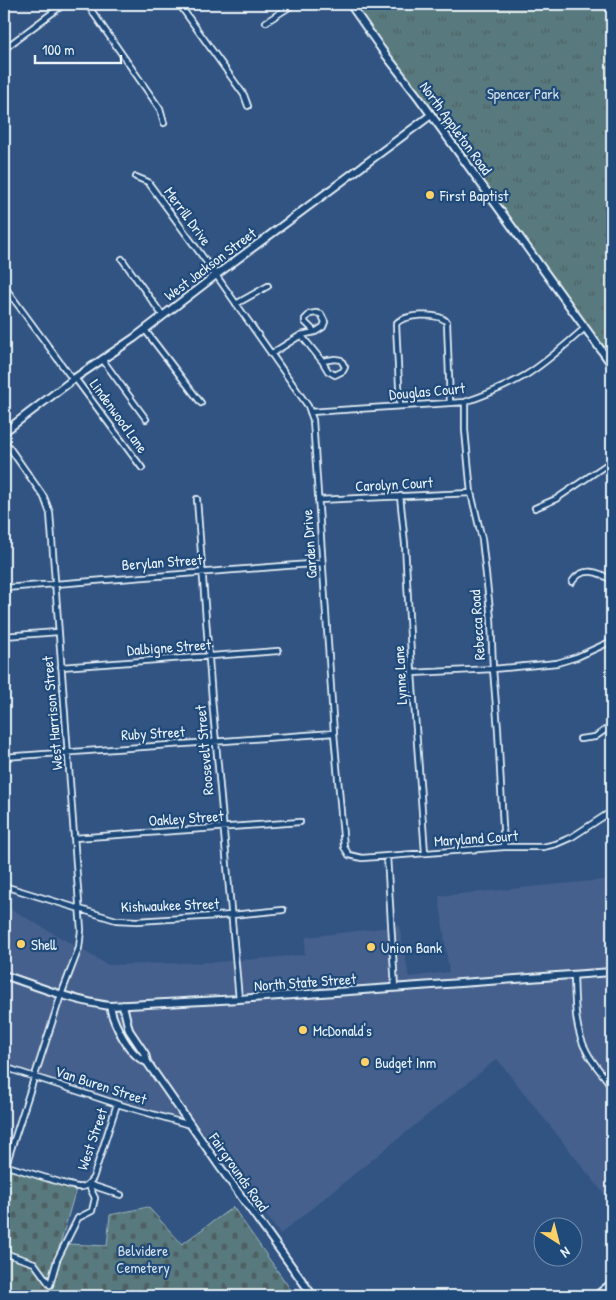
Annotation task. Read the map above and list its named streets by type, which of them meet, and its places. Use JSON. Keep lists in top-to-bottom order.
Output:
{
  "streets": {
    "main road": [
      "North Appleton Road",
      "West Jackson Street",
      "North State Street",
      "Fairgrounds Road"
    ],
    "street": [
      "Merrill Drive",
      "Douglas Court",
      "Lindenwood Lane",
      "Carolyn Court",
      "Garden Drive",
      "Berylan Street",
      "Rebecca Road",
      "Dalbigne Street",
      "Lynne Lane",
      "West Harrison Street",
      "Ruby Street",
      "Roosevelt Street",
      "Oakley Street",
      "Maryland Court",
      "Kishwaukee Street",
      "Van Buren Street",
      "West Street"
    ]
  },
  "crossings": [
    ["North Appleton Road", "West Jackson Street"],
    ["North Appleton Road", "Douglas Court"],
    ["Merrill Drive", "West Jackson Street"],
    ["Merrill Drive", "Garden Drive"],
    ["West Jackson Street", "Lindenwood Lane"],
    ["West Jackson Street", "Garden Drive"],
    ["Douglas Court", "Garden Drive"],
    ["Douglas Court", "Rebecca Road"],
    ["Carolyn Court", "Garden Drive"],
    ["Carolyn Court", "Rebecca Road"],
    ["Carolyn Court", "Lynne Lane"],
    ["Garden Drive", "Berylan Street"],
    ["Garden Drive", "Ruby Street"],
    ["Garden Drive", "Maryland Court"],
    ["Berylan Street", "West Harrison Street"],
    ["Berylan Street", "Roosevelt Street"],
    ["Rebecca Road", "Maryland Court"],
    ["Dalbigne Street", "West Harrison Street"],
    ["Dalbigne Street", "Roosevelt Street"],
    ["Lynne Lane", "Maryland Court"],
    ["West Harrison Street", "Ruby Street"],
    ["West Harrison Street", "Oakley Street"],
    ["West Harrison Street", "Kishwaukee Street"],
    ["West Harrison Street", "North State Street"],
    ["West Harrison Street", "Van Buren Street"],
    ["Ruby Street", "Roosevelt Street"],
    ["Roosevelt Street", "Oakley Street"],
    ["Roosevelt Street", "Kishwaukee Street"],
    ["Roosevelt Street", "North State Street"],
    ["North State Street", "Fairgrounds Road"],
    ["Van Buren Street", "West Street"],
    ["Van Buren Street", "Fairgrounds Road"]
  ],
  "parks": ["Spencer Park", "Belvidere Cemetery"],
  "places": [
    "First Baptist",
    "Shell",
    "Union Bank",
    "McDonald's",
    "Budget Inm"
  ],
  "scale_bar": "100 m",
  "north": "bottom right"
}
